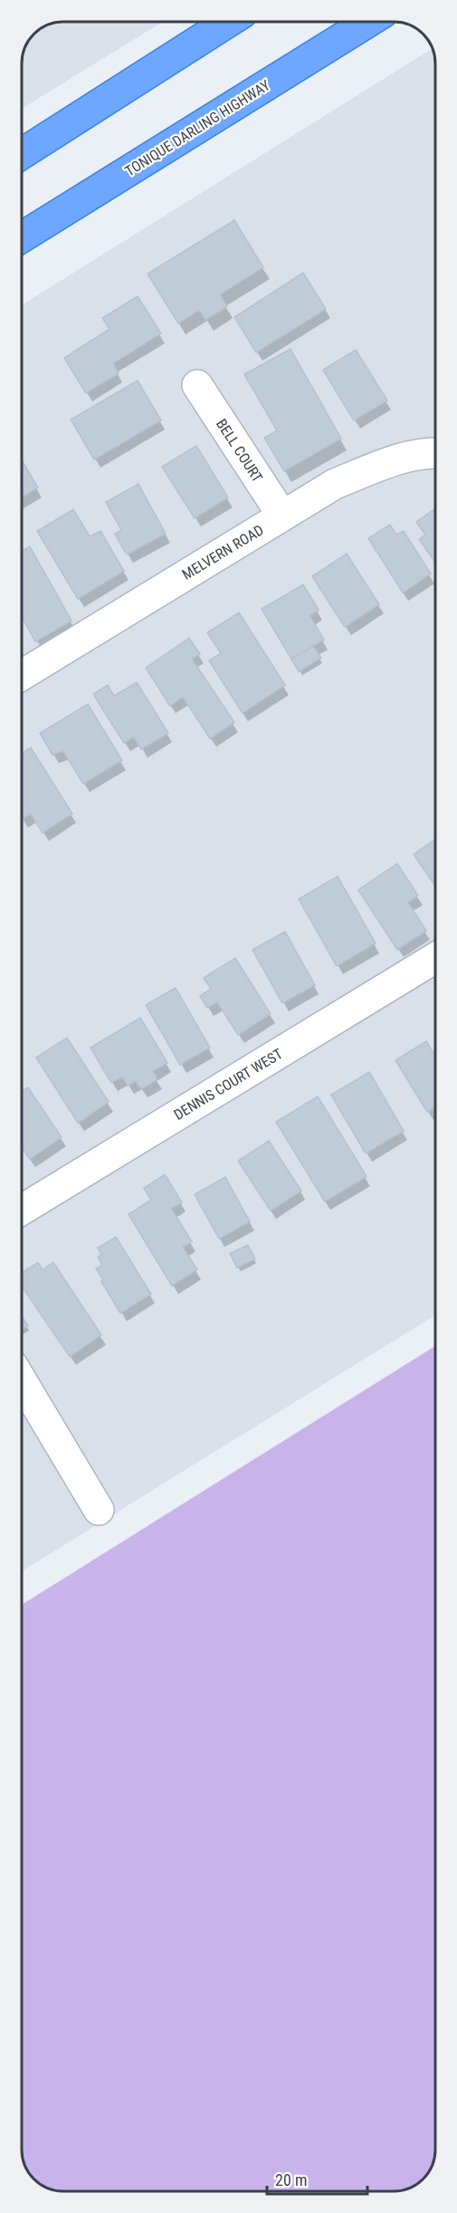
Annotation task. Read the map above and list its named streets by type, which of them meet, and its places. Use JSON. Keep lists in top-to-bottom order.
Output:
{
  "streets": {
    "highway": ["TONIQUE DARLING HIGHWAY"],
    "street": ["BELL COURT", "MELVERN ROAD", "DENNIS COURT WEST"]
  },
  "crossings": [
    ["BELL COURT", "MELVERN ROAD"]
  ],
  "scale_bar": "20 m"
}
